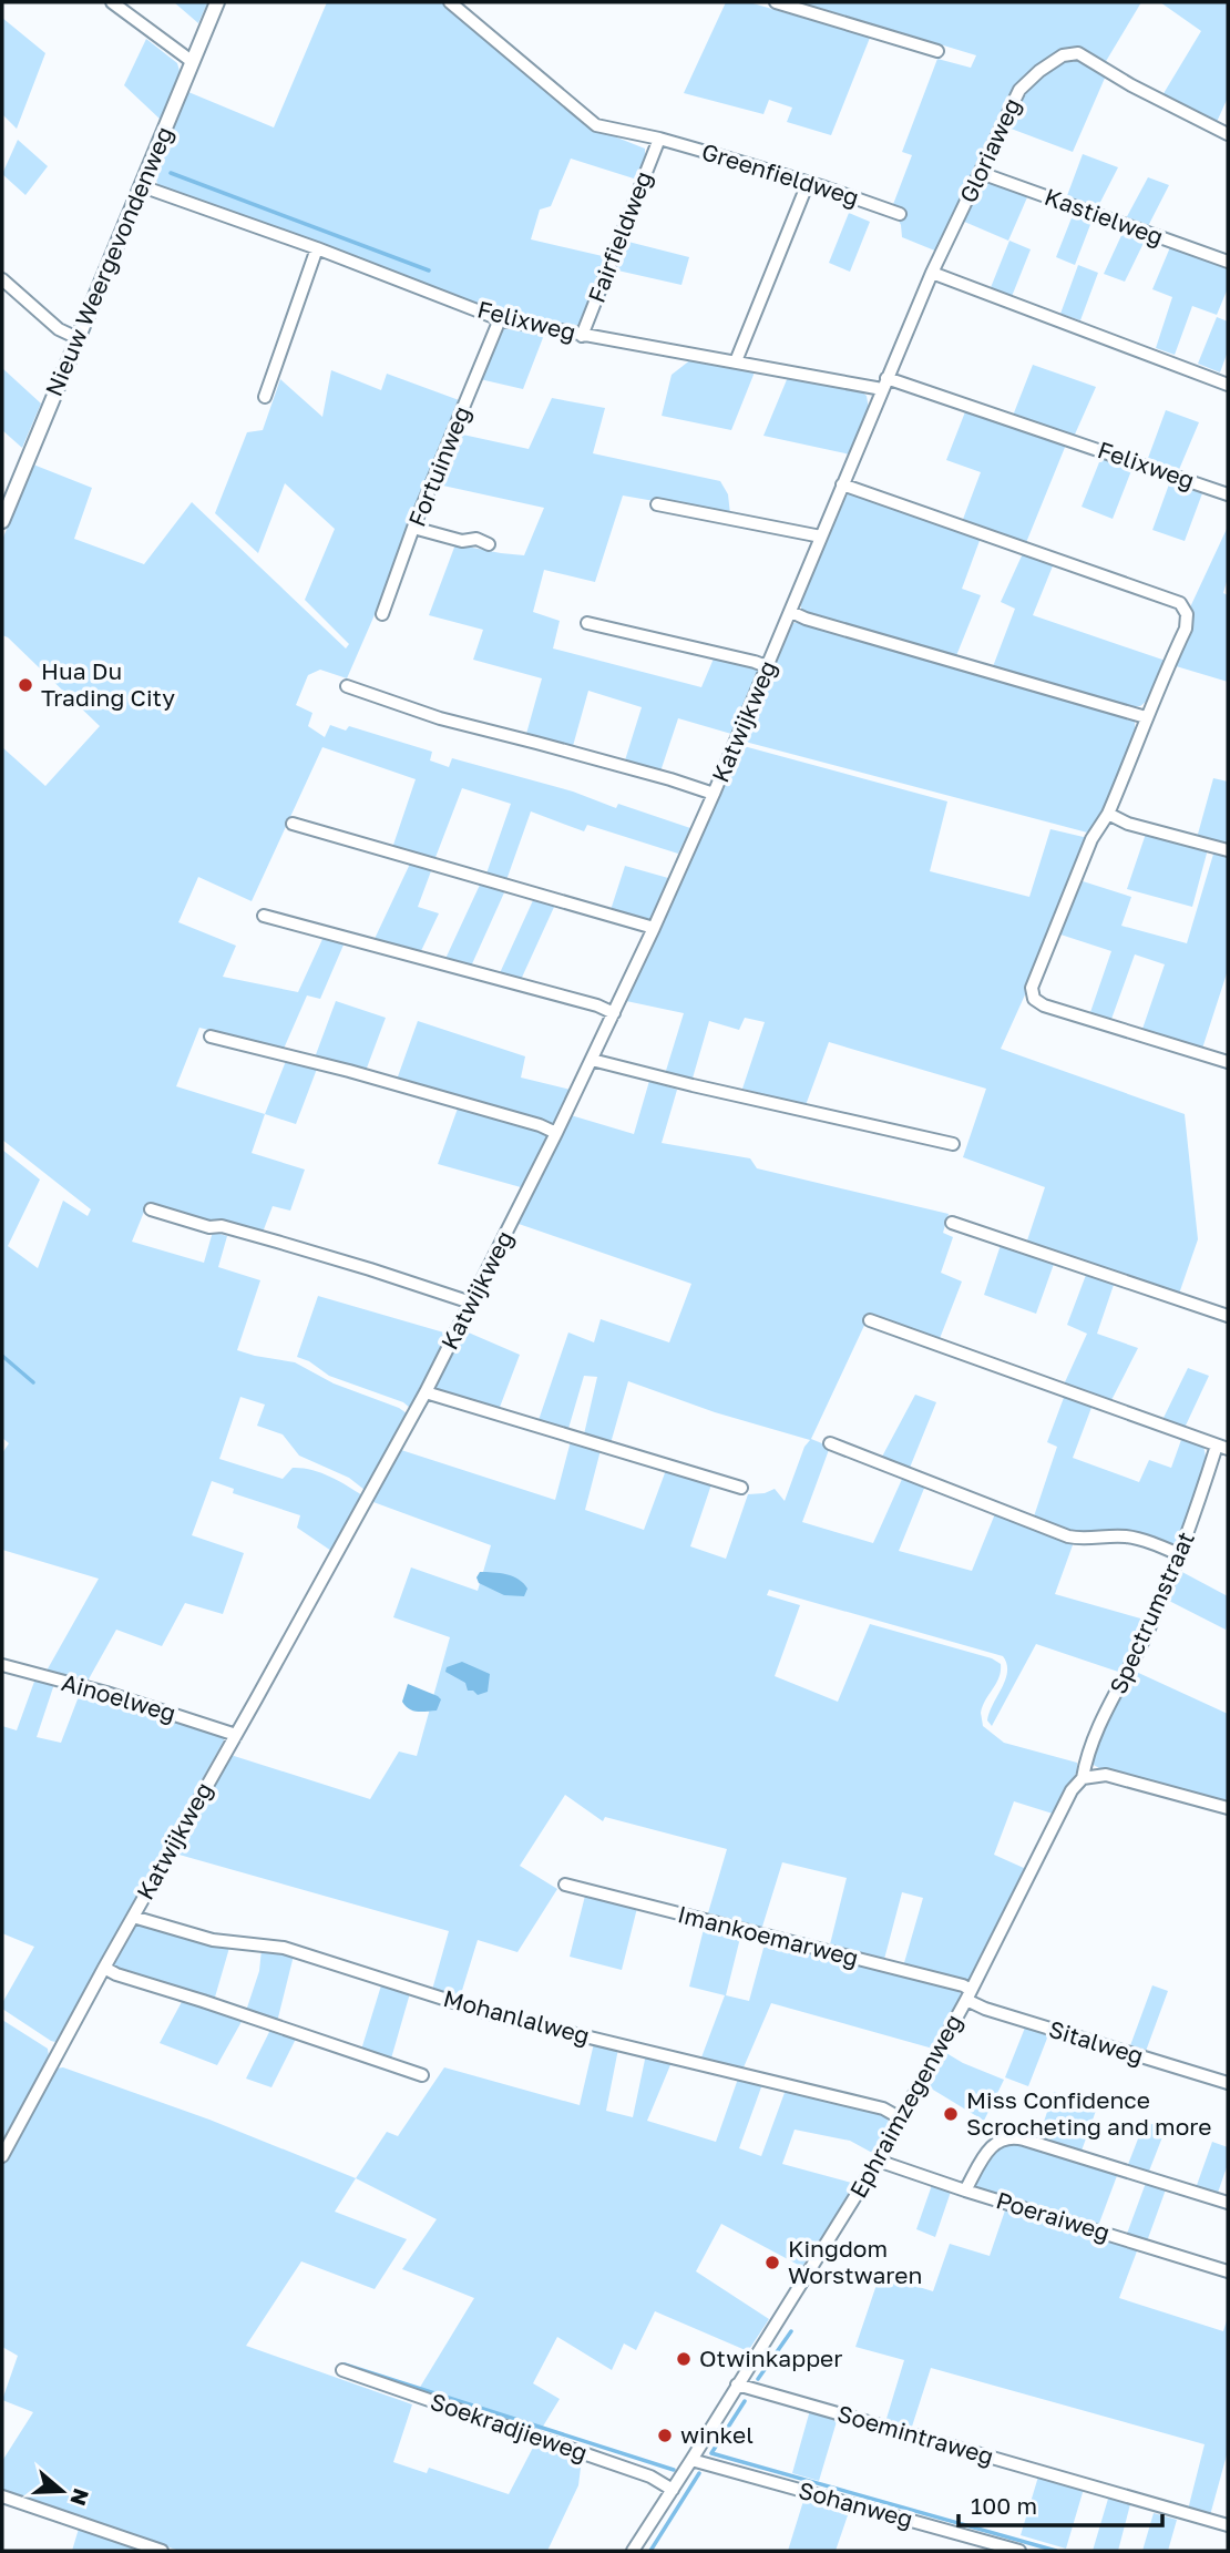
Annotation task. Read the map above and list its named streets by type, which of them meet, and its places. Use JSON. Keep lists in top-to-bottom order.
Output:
{
  "streets": {
    "street": [
      "Gloriaweg",
      "Greenfieldweg",
      "Kastielweg",
      "Fairfieldweg",
      "Nieuw Weergevondenweg",
      "Felixweg",
      "Fortuinweg",
      "Katwijkweg",
      "Spectrumstraat",
      "Ainoelweg",
      "Imankoemarweg",
      "Mohanlalweg",
      "Sitalweg",
      "Ephraimzegenweg",
      "Poeraiweg",
      "Soekradjieweg",
      "Soemintraweg",
      "Sohanweg"
    ]
  },
  "crossings": [
    ["Gloriaweg", "Kastielweg"],
    ["Gloriaweg", "Felixweg"],
    ["Gloriaweg", "Katwijkweg"],
    ["Greenfieldweg", "Fairfieldweg"],
    ["Fairfieldweg", "Felixweg"],
    ["Nieuw Weergevondenweg", "Felixweg"],
    ["Felixweg", "Fortuinweg"],
    ["Felixweg", "Katwijkweg"],
    ["Katwijkweg", "Ainoelweg"],
    ["Katwijkweg", "Mohanlalweg"],
    ["Spectrumstraat", "Ephraimzegenweg"],
    ["Imankoemarweg", "Sitalweg"],
    ["Imankoemarweg", "Ephraimzegenweg"],
    ["Mohanlalweg", "Ephraimzegenweg"],
    ["Sitalweg", "Ephraimzegenweg"],
    ["Ephraimzegenweg", "Poeraiweg"],
    ["Ephraimzegenweg", "Soekradjieweg"],
    ["Ephraimzegenweg", "Soemintraweg"],
    ["Ephraimzegenweg", "Sohanweg"]
  ],
  "places": [
    "Hua Du Trading City",
    "Miss Confidence Scrocheting and more",
    "Kingdom Worstwaren",
    "Otwinkapper",
    "winkel"
  ],
  "scale_bar": "100 m",
  "north": "right"
}
